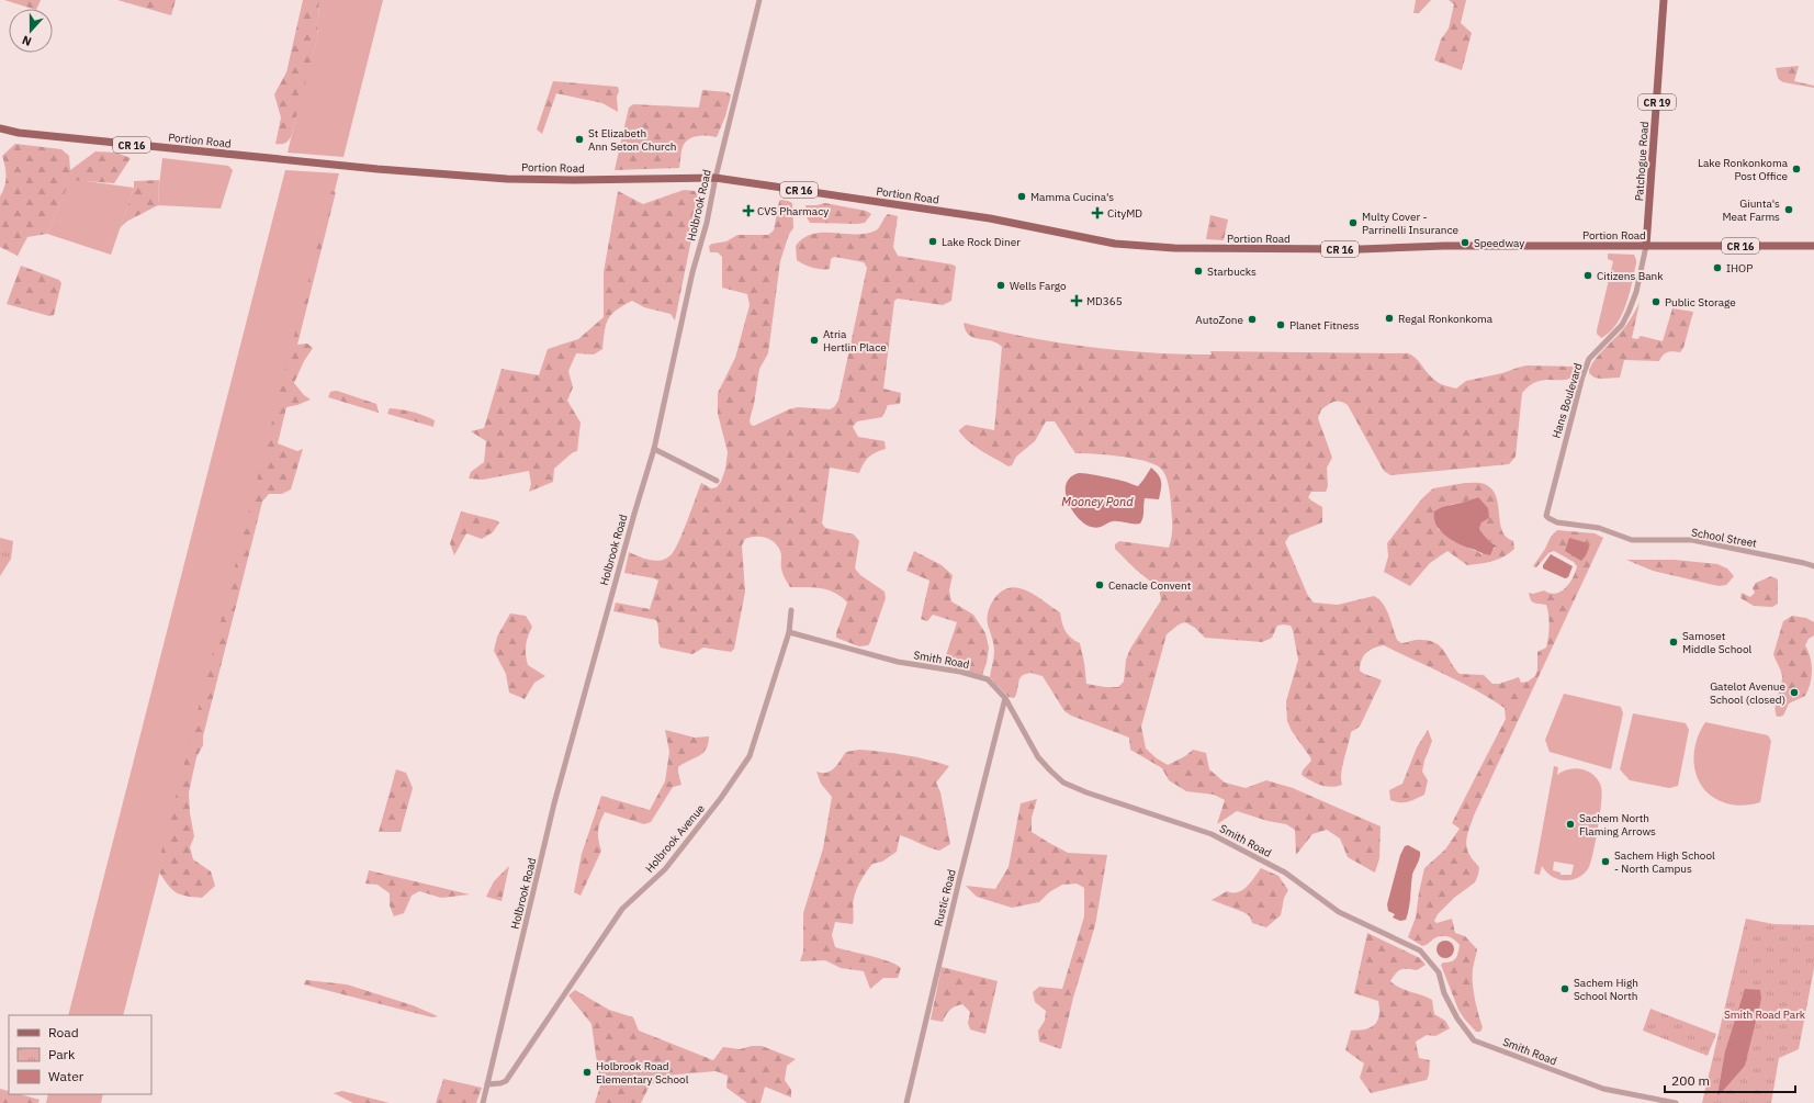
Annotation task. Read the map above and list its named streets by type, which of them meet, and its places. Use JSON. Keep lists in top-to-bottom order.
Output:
{
  "streets": {
    "main road": [
      "CR 19",
      "Portion Road",
      "CR 16",
      "Patchogue Road"
    ],
    "street": [
      "Holbrook Road",
      "Hans Boulevard",
      "School Street",
      "Smith Road",
      "Holbrook Avenue",
      "Rustic Road"
    ]
  },
  "crossings": [
    ["Portion Road", "Patchogue Road"],
    ["Portion Road", "Holbrook Road"],
    ["Portion Road", "Hans Boulevard"],
    ["Patchogue Road", "Hans Boulevard"],
    ["Holbrook Road", "Holbrook Avenue"],
    ["Hans Boulevard", "School Street"],
    ["Smith Road", "Holbrook Avenue"],
    ["Smith Road", "Rustic Road"]
  ],
  "water": ["Mooney Pond"],
  "parks": ["Smith Road Park"],
  "places": {
    "other": [
      "St Elizabeth Ann Seton Church",
      "Lake Ronkonkoma Post Office",
      "Mamma Cucina's",
      "Giunta's Meat Farms",
      "Multy Cover - Parrinelli Insurance",
      "Lake Rock Diner",
      "Speedway",
      "IHOP",
      "Starbucks",
      "Citizens Bank",
      "Wells Fargo",
      "Public Storage",
      "Regal Ronkonkoma",
      "AutoZone",
      "Planet Fitness",
      "Atria Hertlin Place",
      "Cenacle Convent",
      "Samoset Middle School",
      "Gatelot Avenue School (closed)",
      "Sachem North Flaming Arrows",
      "Sachem High School - North Campus",
      "Sachem High School North",
      "Holbrook Road Elementary School"
    ],
    "health": ["CVS Pharmacy", "CityMD", "MD365"]
  },
  "legend": ["Road", "Park", "Water"],
  "scale_bar": "200 m",
  "north": "bottom"
}
